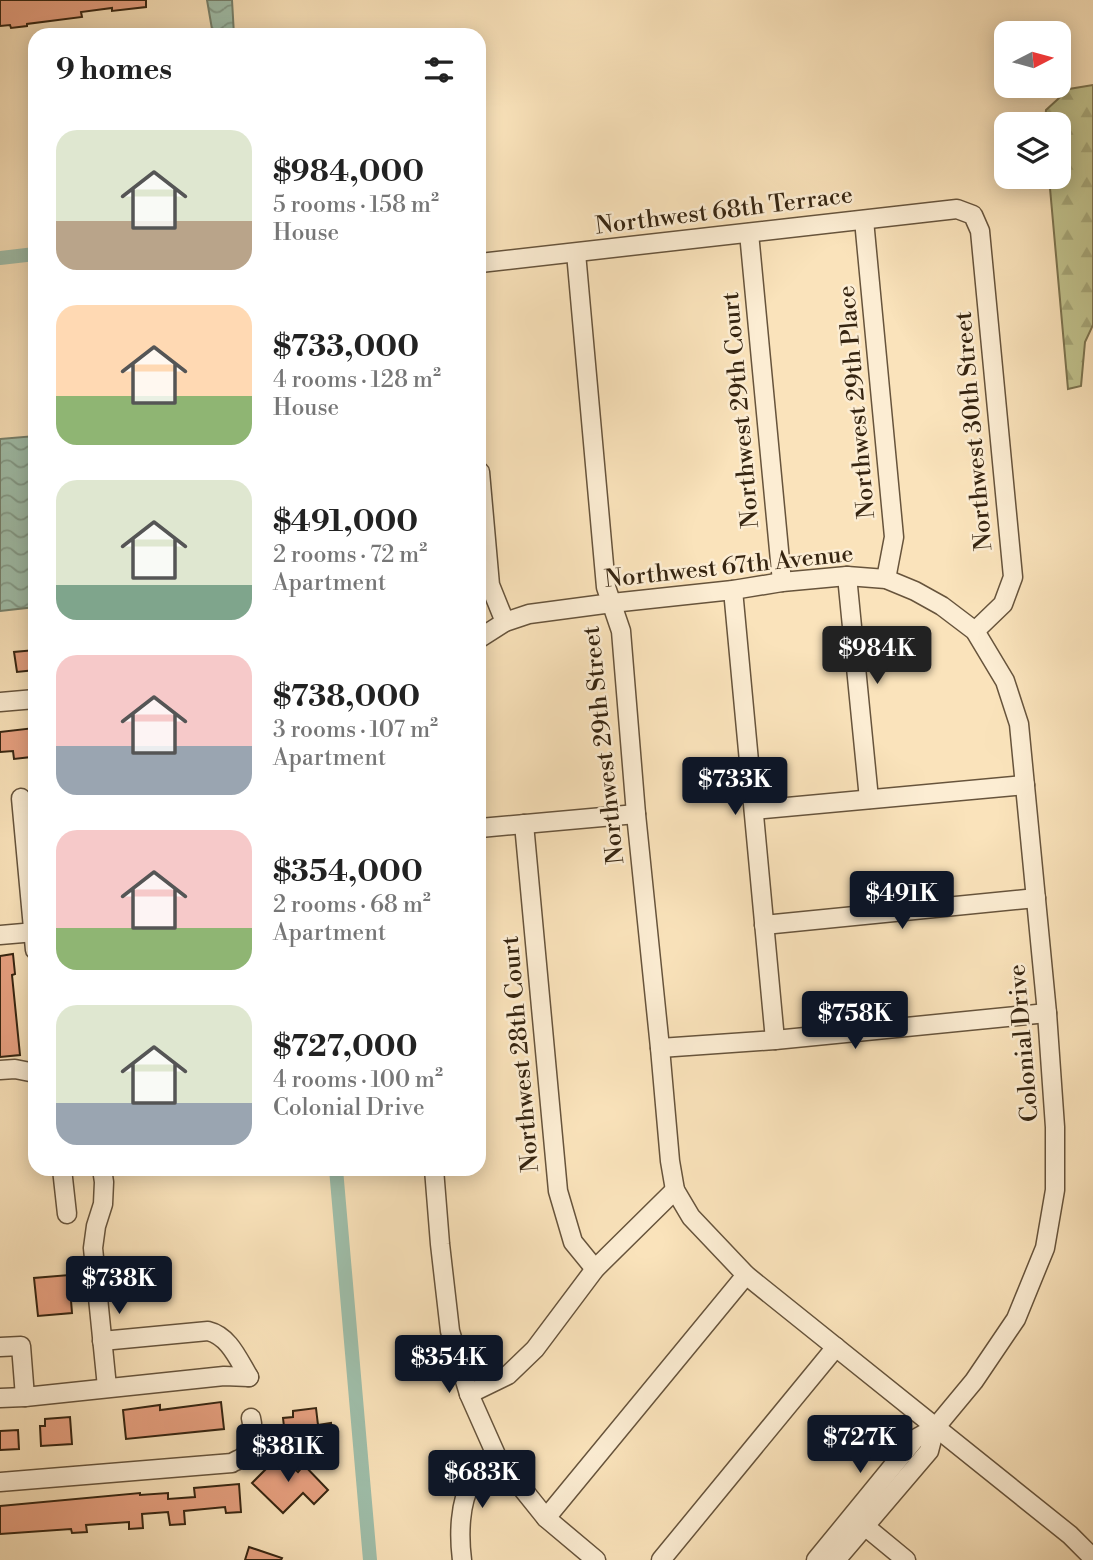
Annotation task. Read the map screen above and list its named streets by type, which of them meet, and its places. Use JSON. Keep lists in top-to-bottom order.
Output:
{
  "streets": {
    "street": [
      "Northwest 68th Terrace",
      "Northwest 29th Place",
      "Northwest 29th Court",
      "Northwest 30th Street",
      "Northwest 67th Avenue",
      "Northwest 29th Street",
      "Colonial Drive",
      "Northwest 28th Court"
    ]
  },
  "crossings": [
    ["Northwest 68th Terrace", "Northwest 29th Place"],
    ["Northwest 68th Terrace", "Northwest 29th Court"],
    ["Northwest 68th Terrace", "Northwest 30th Street"],
    ["Northwest 68th Terrace", "Northwest 29th Street"],
    ["Northwest 29th Place", "Northwest 67th Avenue"],
    ["Northwest 29th Court", "Northwest 67th Avenue"],
    ["Northwest 30th Street", "Northwest 67th Avenue"],
    ["Northwest 30th Street", "Colonial Drive"],
    ["Northwest 67th Avenue", "Northwest 29th Street"],
    ["Northwest 67th Avenue", "Colonial Drive"]
  ],
  "north": "right",
  "page": {
    "heading": "9 homes",
    "list": [
      {
        "name": "$984,000",
        "note": "5 rooms · 158 m² · House"
      },
      {
        "name": "$733,000",
        "note": "4 rooms · 128 m² · House"
      },
      {
        "name": "$491,000",
        "note": "2 rooms · 72 m² · Apartment"
      },
      {
        "name": "$738,000",
        "note": "3 rooms · 107 m² · Apartment"
      },
      {
        "name": "$354,000",
        "note": "2 rooms · 68 m² · Apartment"
      },
      {
        "name": "$727,000",
        "note": "4 rooms · 100 m² · Colonial Drive"
      }
    ],
    "price": [
      "$984K",
      "$733K",
      "$491K",
      "$758K",
      "$738K",
      "$354K",
      "$727K",
      "$381K",
      "$683K"
    ]
  }
}
